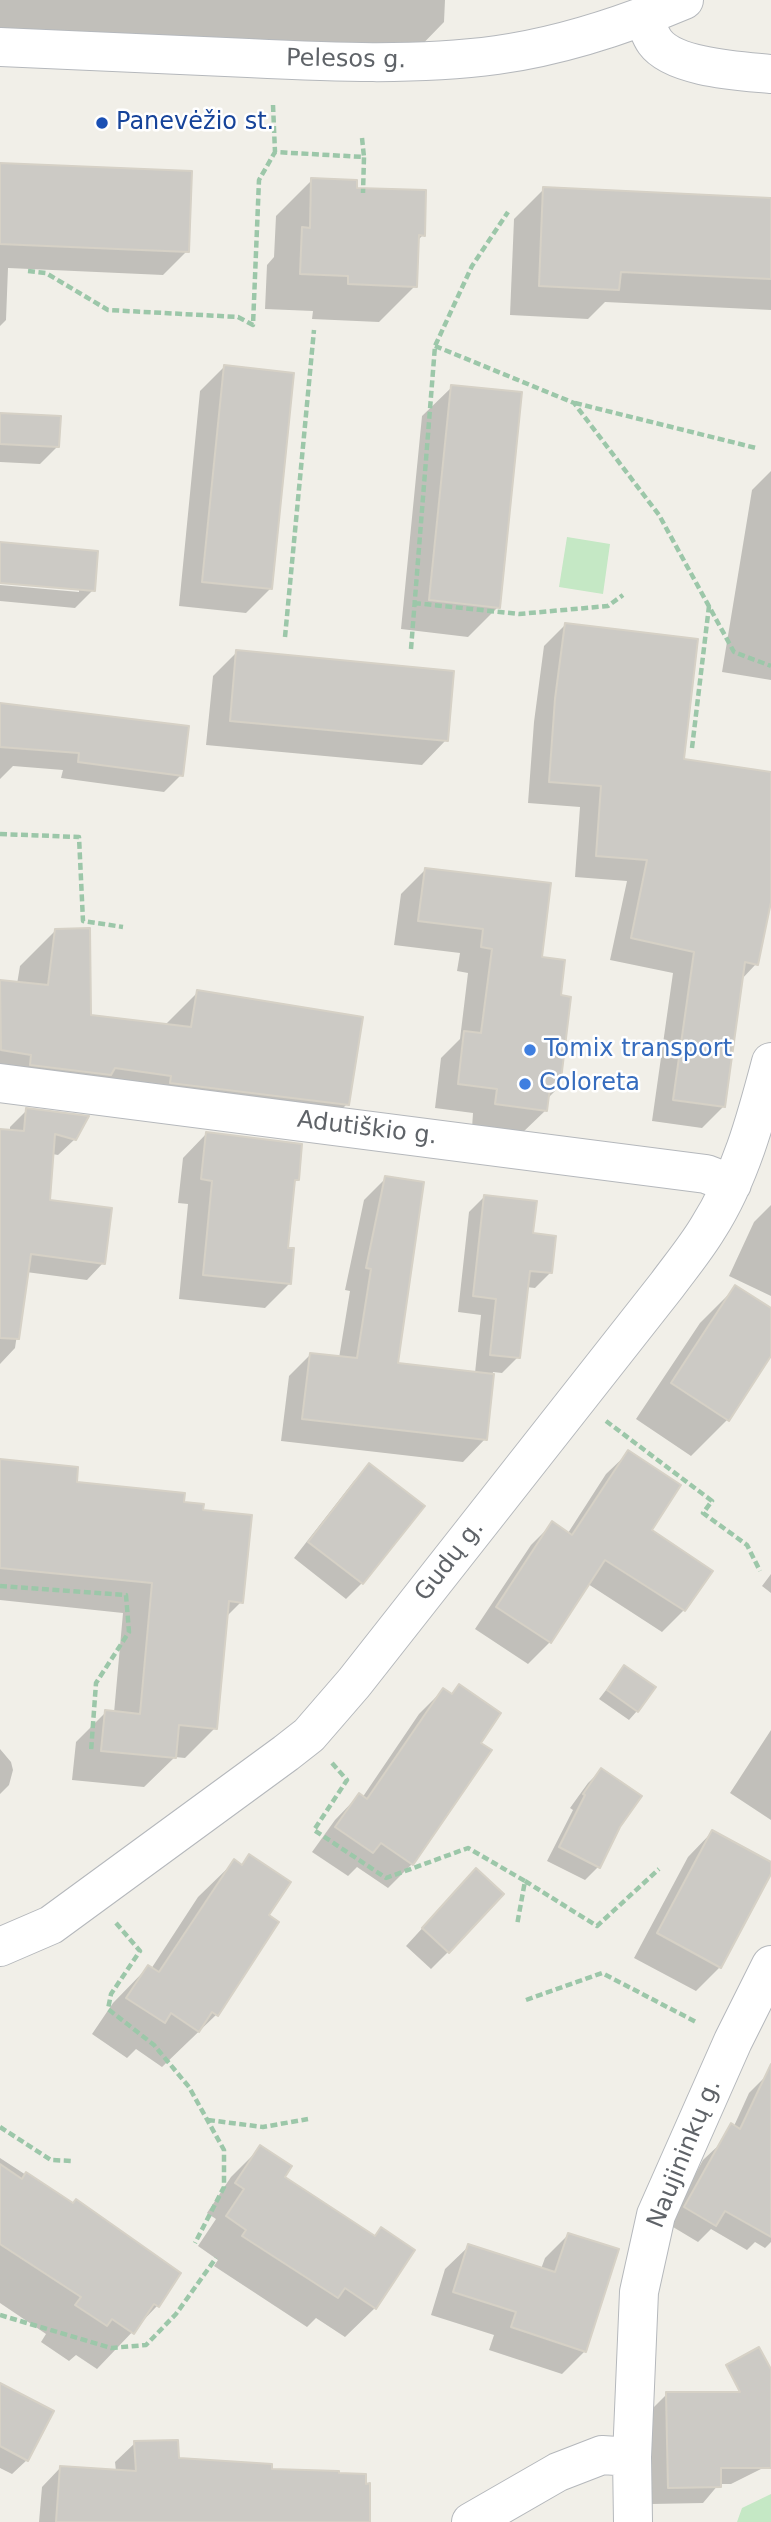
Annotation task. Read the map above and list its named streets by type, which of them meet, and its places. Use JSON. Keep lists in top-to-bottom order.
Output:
{
  "streets": {
    "street": [
      "Pelesos g.",
      "Adutiškio g.",
      "Gudų g.",
      "Naujininkų g."
    ]
  },
  "crossings": [
    ["Adutiškio g.", "Gudų g."]
  ],
  "places": ["Panevėžio st.", "Tomix transport", "Coloreta"]
}
